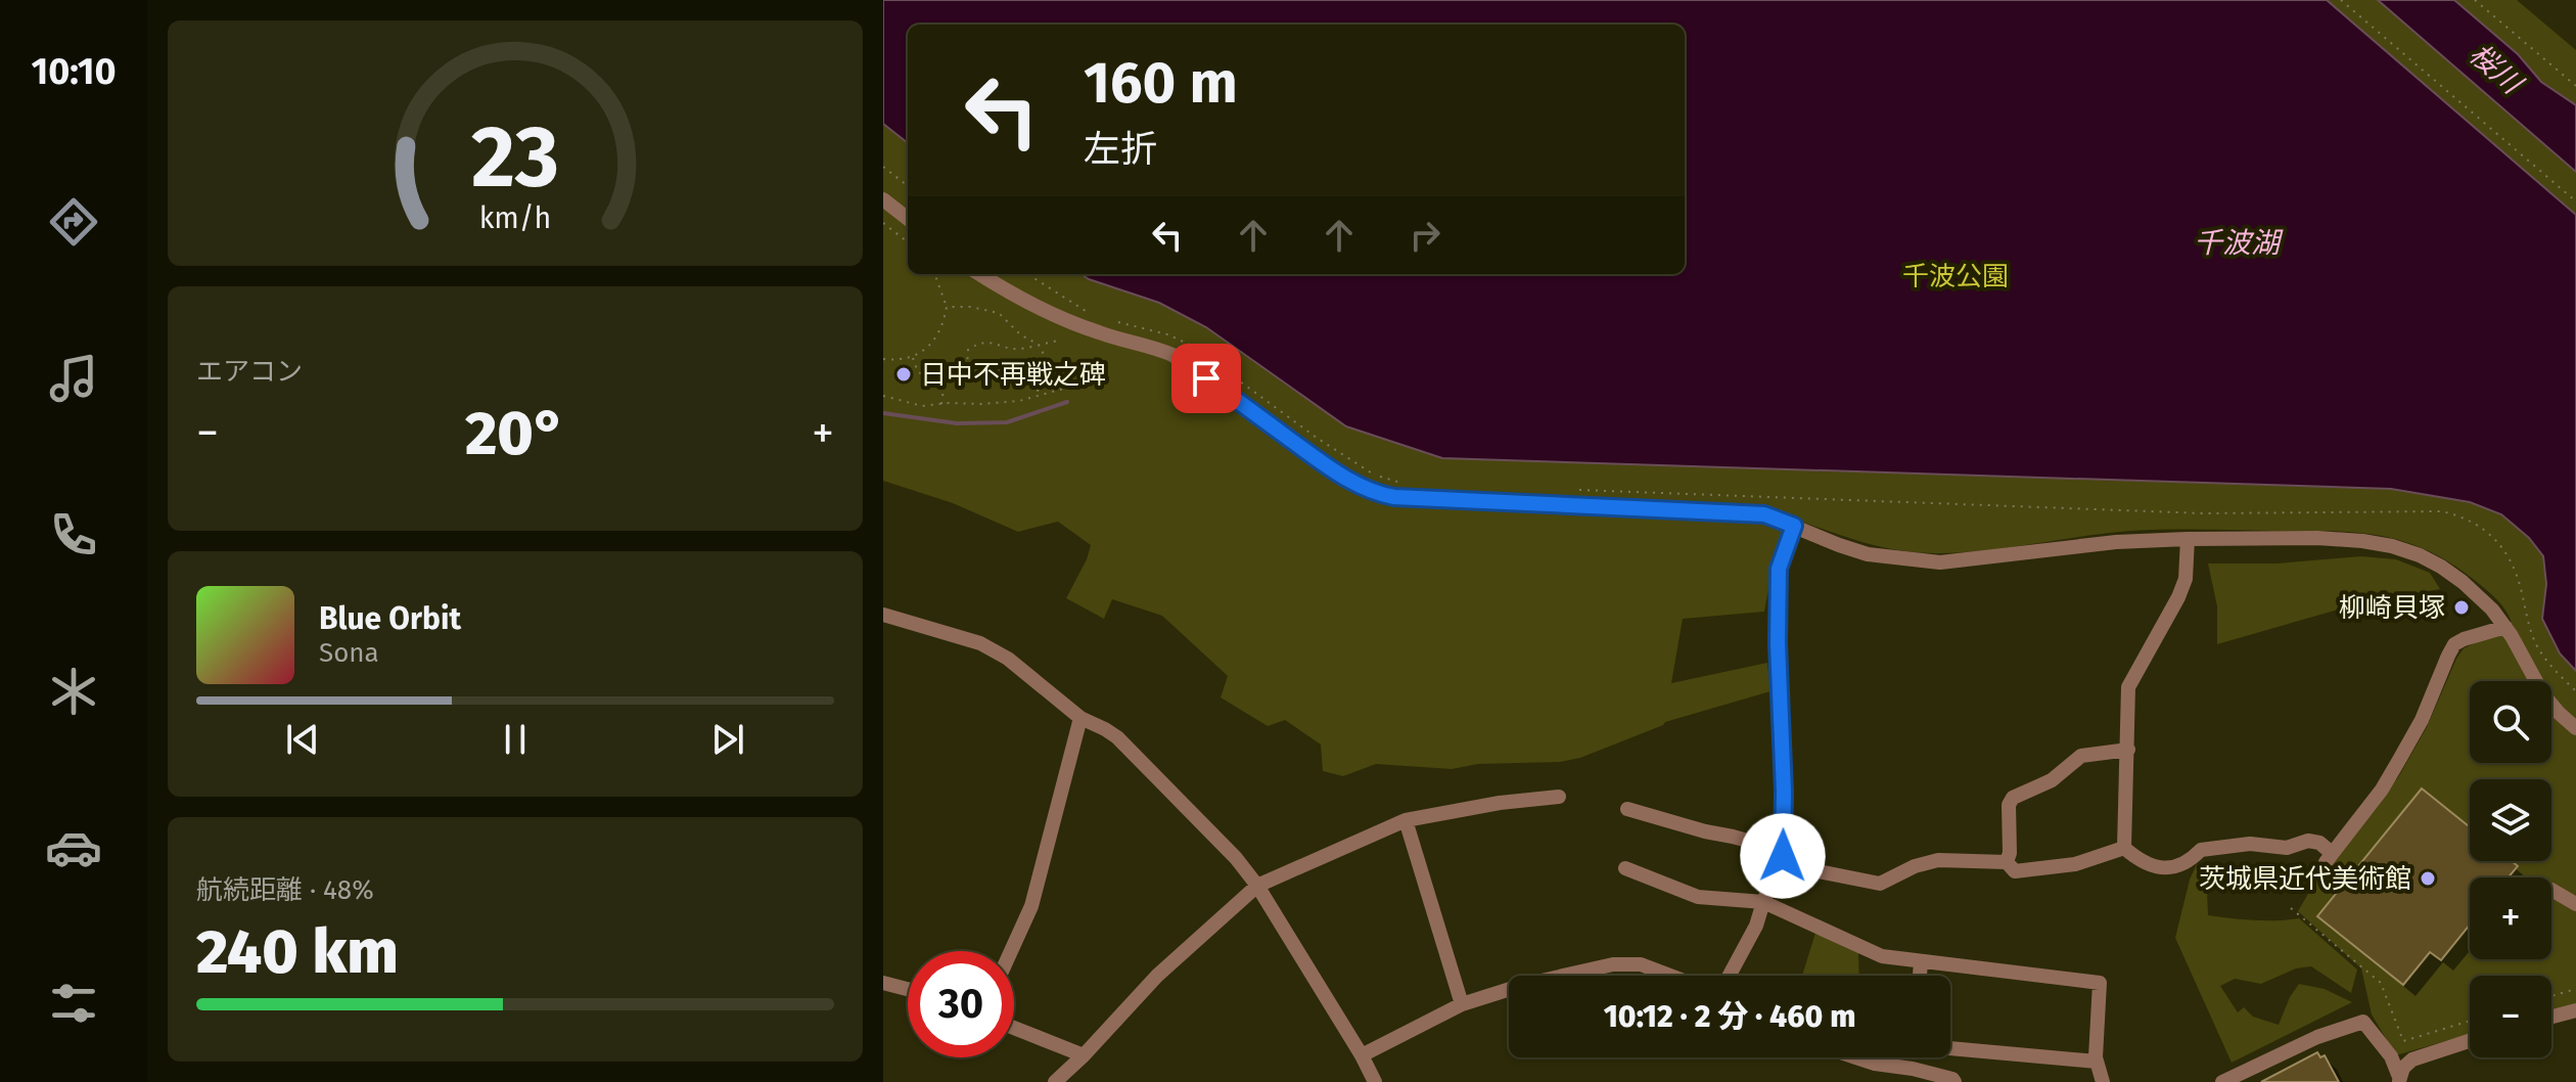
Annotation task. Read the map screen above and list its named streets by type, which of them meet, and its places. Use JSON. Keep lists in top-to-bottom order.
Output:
{
  "water": ["桜川", "千波湖"],
  "parks": ["千波公園"],
  "places": ["日中不再戦之碑", "柳崎貝塚", "茨城県近代美術館"],
  "page": {
    "tabs": "10:10",
    "turn": ["160 m", "左折"],
    "tile": [
      "エアコン",
      ["航続距離 · 48%", "240 km"]
    ],
    "heat": ["−", "20°", "+"],
    "song": ["Blue Orbit", "Sona"],
    "map_buttons": ["+", "−"],
    "limit": "30",
    "trip": "10:12 · 2 分 · 460 m",
    "gauge": ["23", "km/h"]
  }
}
